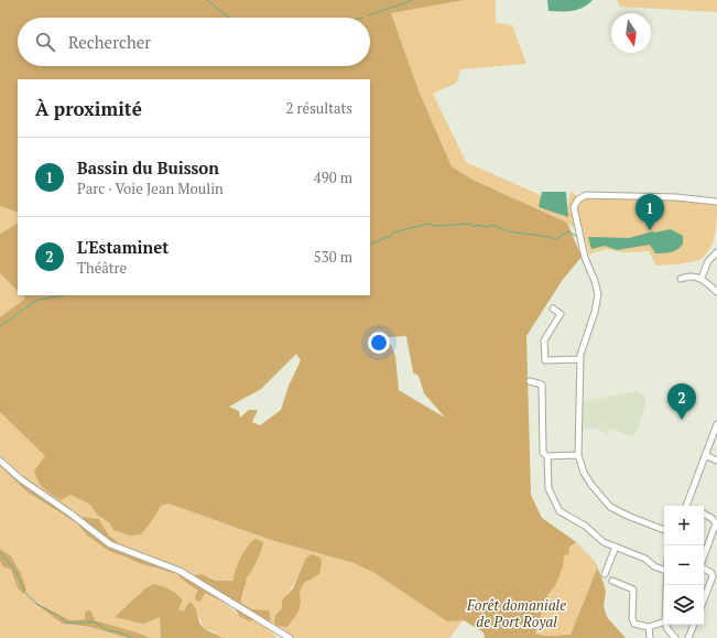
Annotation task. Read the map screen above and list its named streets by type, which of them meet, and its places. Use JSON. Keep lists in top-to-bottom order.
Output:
{
  "parks": ["Forêt domaniale de Port Royal"],
  "north": "bottom",
  "page": {
    "search": "Rechercher",
    "heading": ["À proximité", "2 résultats"],
    "list": [
      {
        "mark": "1",
        "name": "Bassin du Buisson",
        "note": "Parc · Voie Jean Moulin",
        "value": "490 m"
      },
      {
        "mark": "2",
        "name": "L'Estaminet",
        "note": "Théâtre",
        "value": "530 m"
      }
    ],
    "pins": ["1", "2"],
    "map_buttons": ["+", "−"]
  }
}
